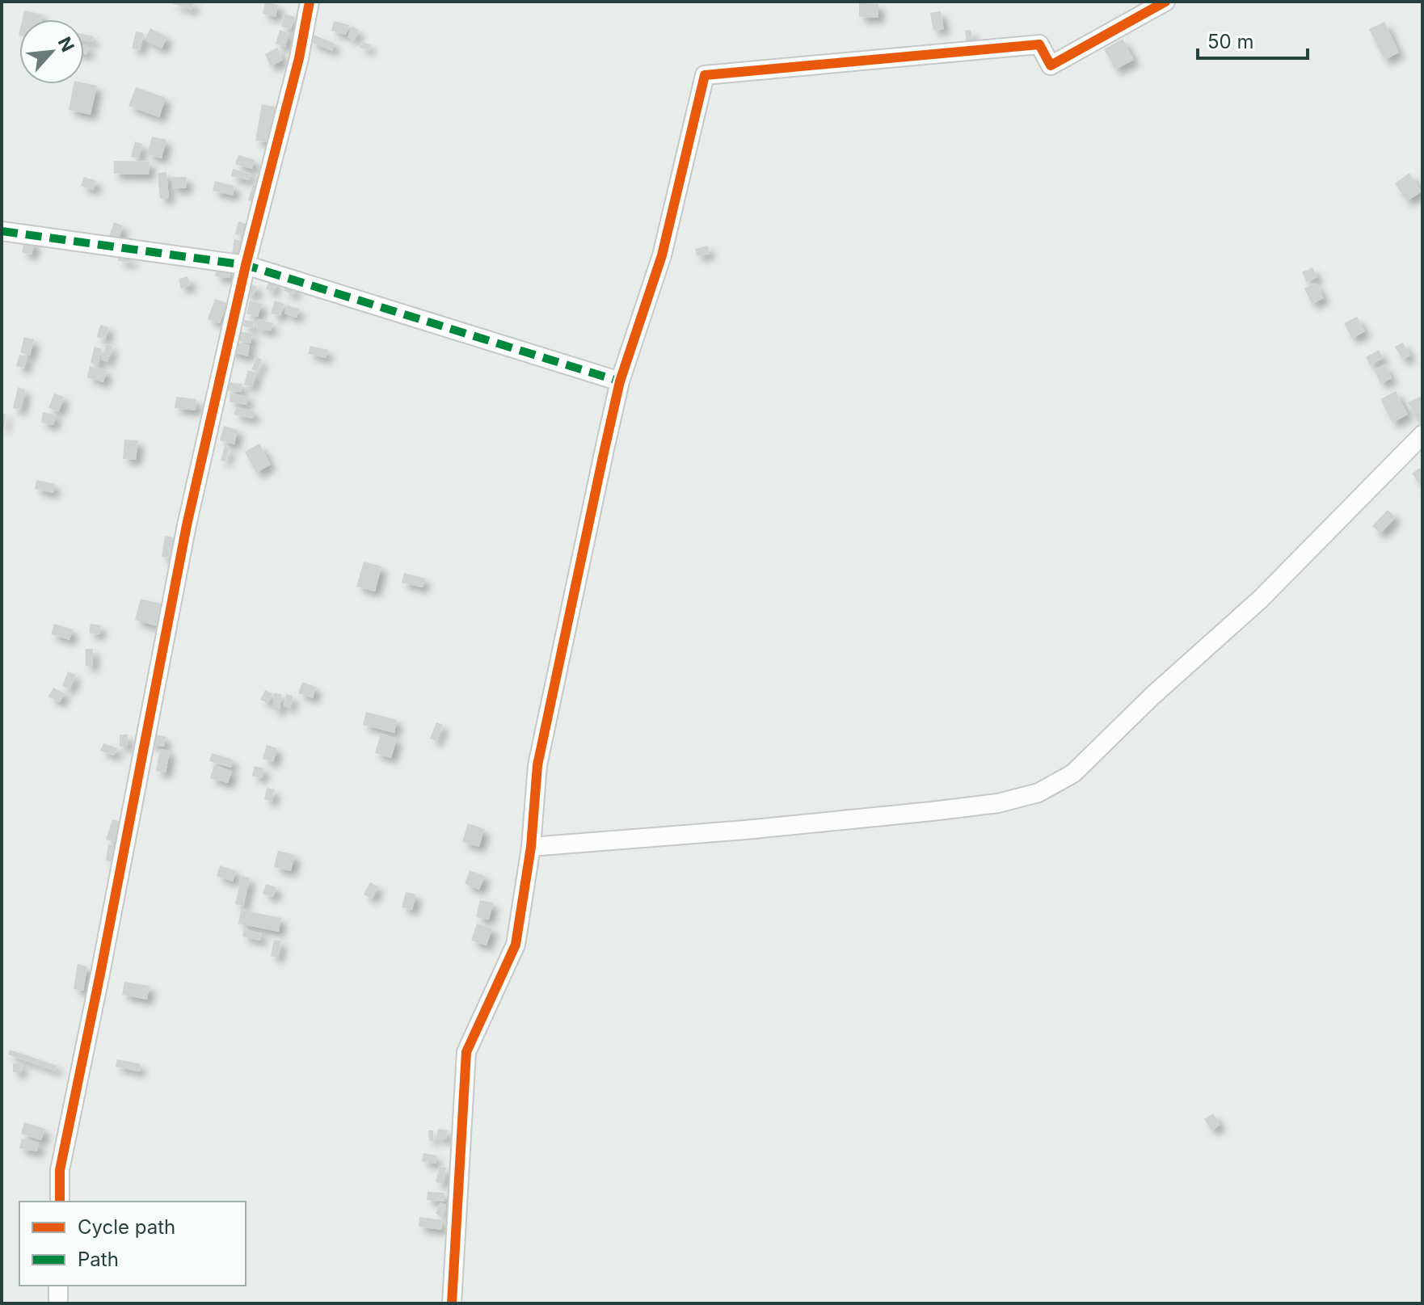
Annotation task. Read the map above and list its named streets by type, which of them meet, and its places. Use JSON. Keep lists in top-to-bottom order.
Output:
{
  "legend": ["Cycle path", "Path"],
  "scale_bar": "50 m",
  "north": "top right"
}
